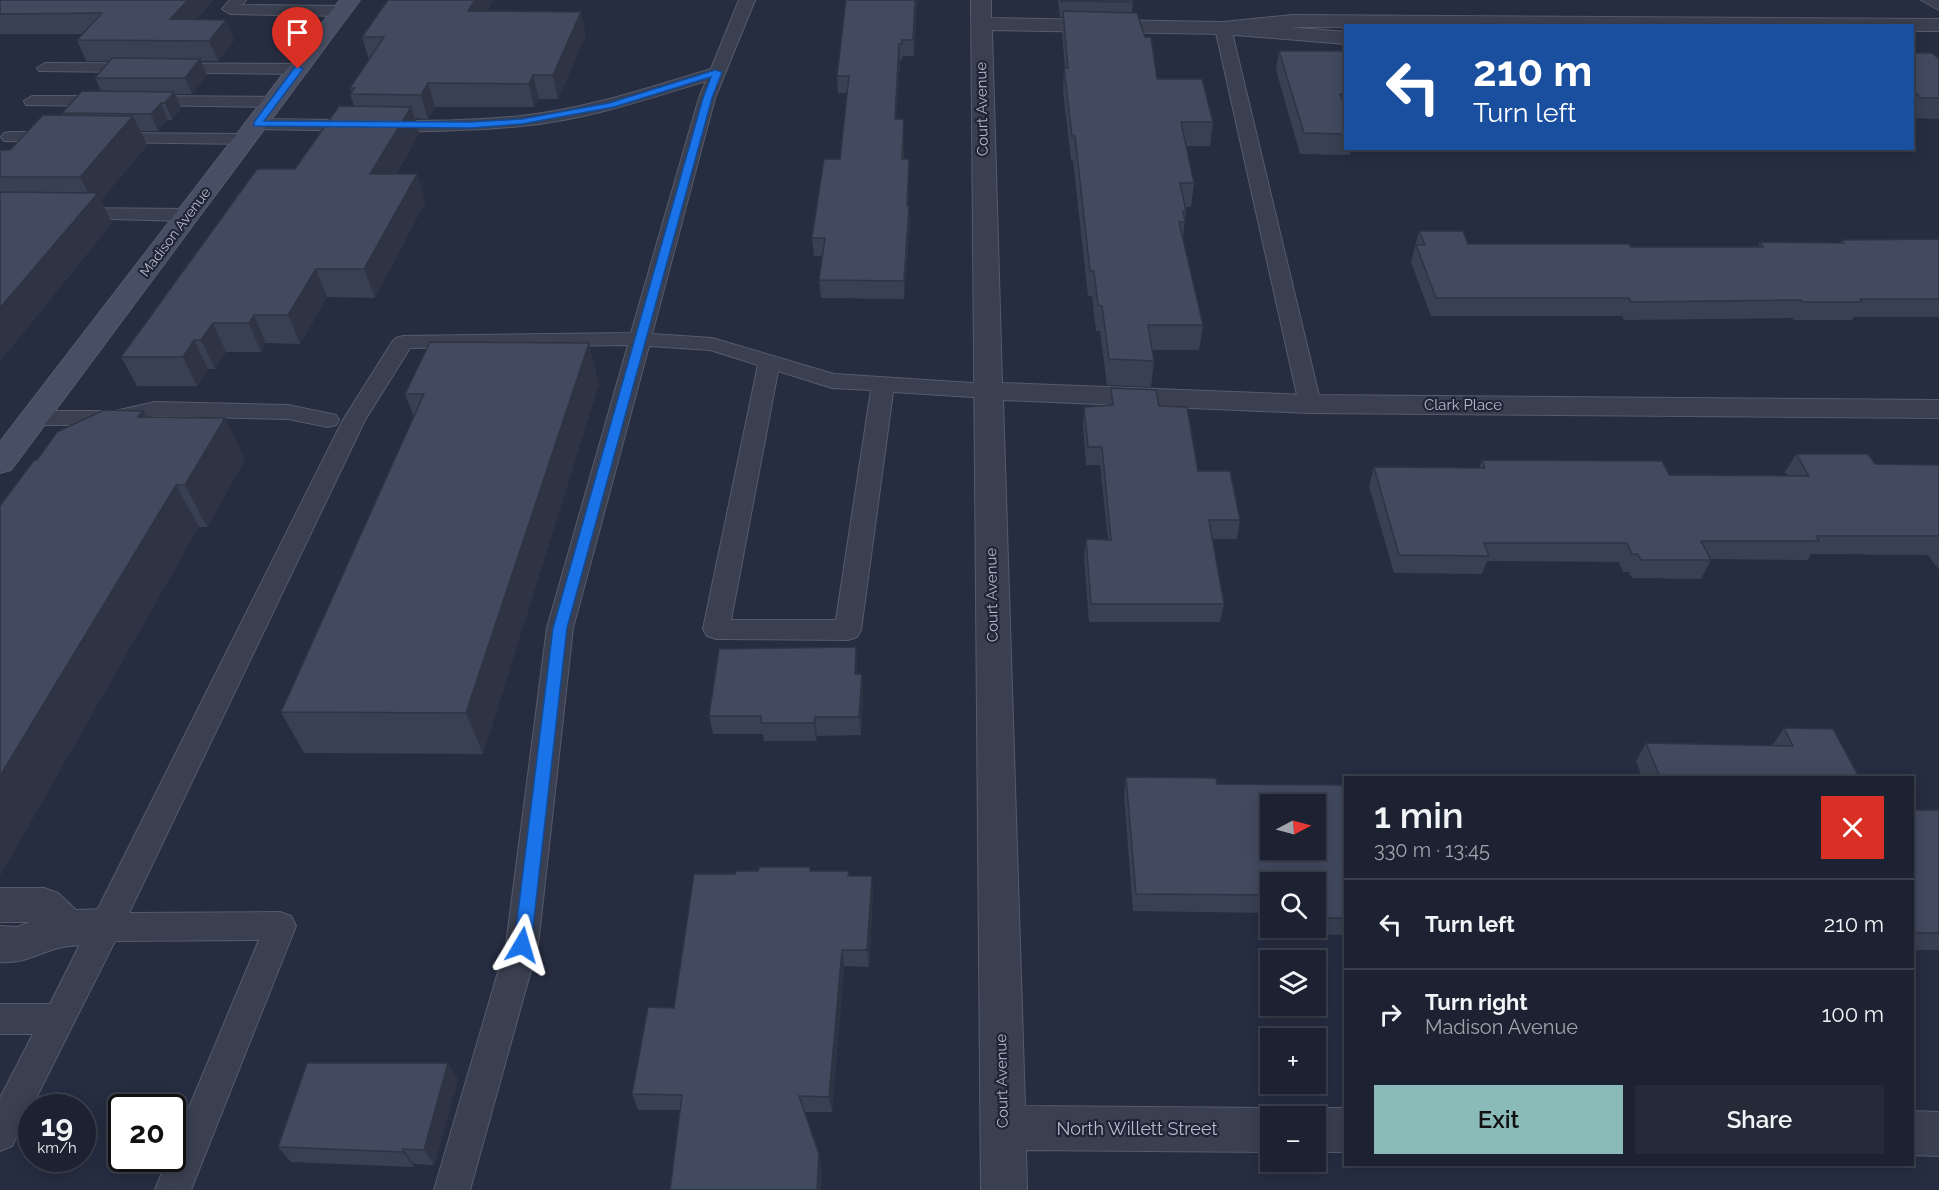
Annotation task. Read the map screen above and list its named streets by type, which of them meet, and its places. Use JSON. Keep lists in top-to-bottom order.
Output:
{
  "streets": {
    "street": [
      "Court Avenue",
      "Madison Avenue",
      "Clark Place",
      "North Willett Street"
    ]
  },
  "crossings": [
    ["Court Avenue", "Clark Place"],
    ["Court Avenue", "North Willett Street"]
  ],
  "north": "right",
  "page": {
    "turn": ["210 m", "Turn left"],
    "heading": ["1 min", "330 m · 13:45"],
    "map_buttons": ["+", "−"],
    "list": [
      {
        "name": "Turn left",
        "value": "210 m"
      },
      {
        "name": "Turn right",
        "note": "Madison Avenue",
        "value": "100 m"
      }
    ],
    "buttons": ["Exit", "Share"],
    "speed": "19 km/h",
    "limit": "20"
  }
}
